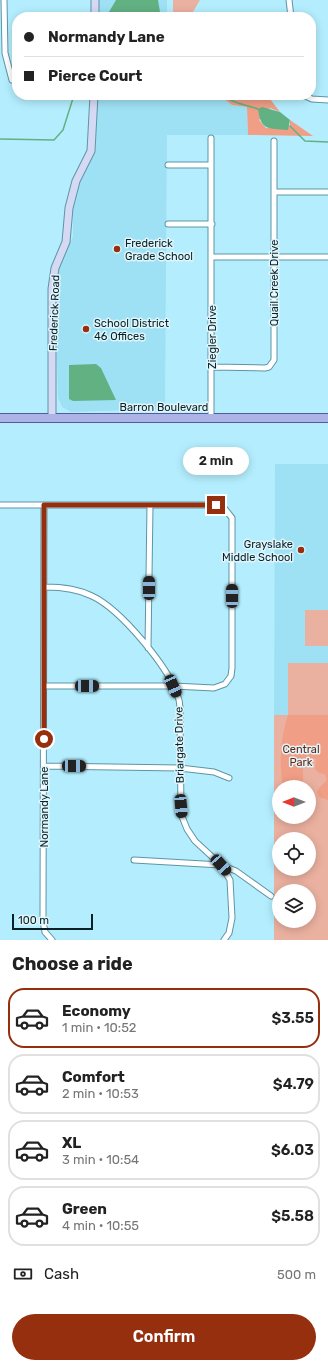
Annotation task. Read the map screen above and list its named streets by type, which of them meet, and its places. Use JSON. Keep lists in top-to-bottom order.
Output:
{
  "streets": {
    "main road": ["Barron Boulevard"],
    "street": [
      "Quail Creek Drive",
      "Frederick Road",
      "Ziegler Drive",
      "Briargate Drive",
      "Normandy Lane"
    ]
  },
  "crossings": [
    ["Quail Creek Drive", "Ziegler Drive"],
    ["Frederick Road", "Barron Boulevard"],
    ["Ziegler Drive", "Barron Boulevard"],
    ["Briargate Drive", "Normandy Lane"]
  ],
  "parks": ["Central Park"],
  "places": ["Frederick Grade School", "School District 46 Offices", "Grayslake Middle School"],
  "scale_bar": "100 m",
  "north": "left",
  "page": {
    "banner": ["Normandy Lane", "Pierce Court"],
    "bubble": "2 min",
    "scale": "100 m",
    "heading": "Choose a ride",
    "list": [
      {
        "name": "Economy",
        "note": "1 min · 10:52",
        "value": "$3.55"
      },
      {
        "name": "Comfort",
        "note": "2 min · 10:53",
        "value": "$4.79"
      },
      {
        "name": "XL",
        "note": "3 min · 10:54",
        "value": "$6.03"
      },
      {
        "name": "Green",
        "note": "4 min · 10:55",
        "value": "$5.58"
      }
    ],
    "pay": ["Cash", "500 m"],
    "buttons": "Confirm"
  }
}
